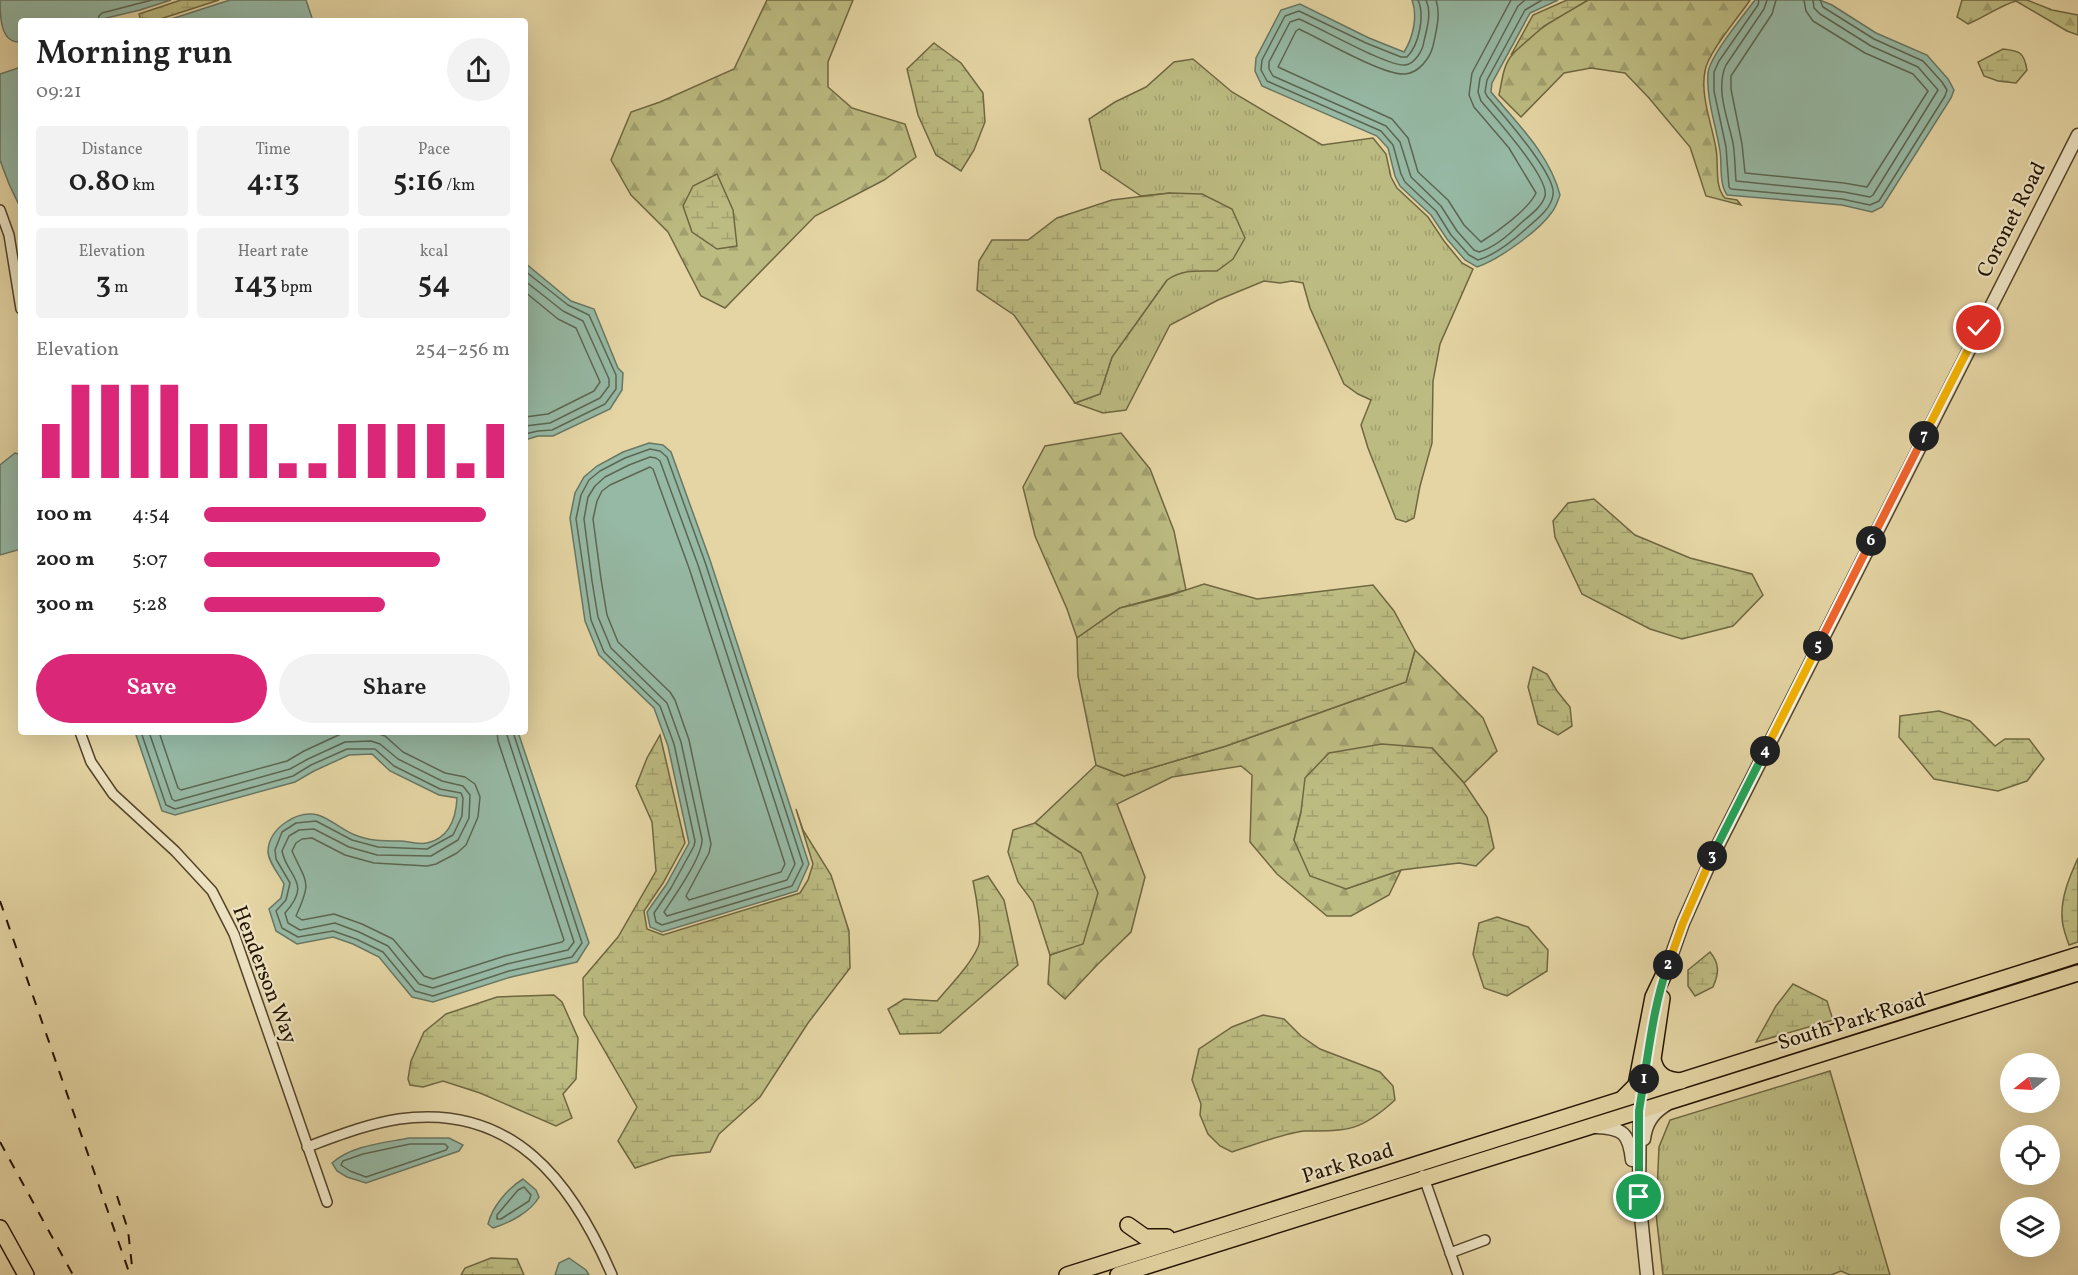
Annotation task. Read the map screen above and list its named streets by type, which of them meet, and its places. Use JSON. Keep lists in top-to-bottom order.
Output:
{
  "streets": {
    "main road": ["South Park Road", "Park Road"],
    "street": ["Coronet Road", "Henderson Way"]
  },
  "crossings": [
    ["Coronet Road", "South Park Road"],
    ["Coronet Road", "Park Road"],
    ["South Park Road", "Park Road"]
  ],
  "north": "left",
  "page": {
    "heading": ["Morning run", "09:21"],
    "stats": [
      ["Distance", "0.80 km"],
      ["Time", "4:13"],
      ["Pace", "5:16 /km"],
      ["Elevation", "3 m"],
      ["Heart rate", "143 bpm"],
      ["kcal", "54"]
    ],
    "chart": ["Elevation", "254–256 m"],
    "pins": [
      "7",
      "6",
      "5",
      "4",
      "3",
      "2",
      "1"
    ],
    "list": [
      {
        "name": "100 m",
        "note": "4:54"
      },
      {
        "name": "200 m",
        "note": "5:07"
      },
      {
        "name": "300 m",
        "note": "5:28"
      }
    ],
    "buttons": ["Save", "Share"]
  }
}
